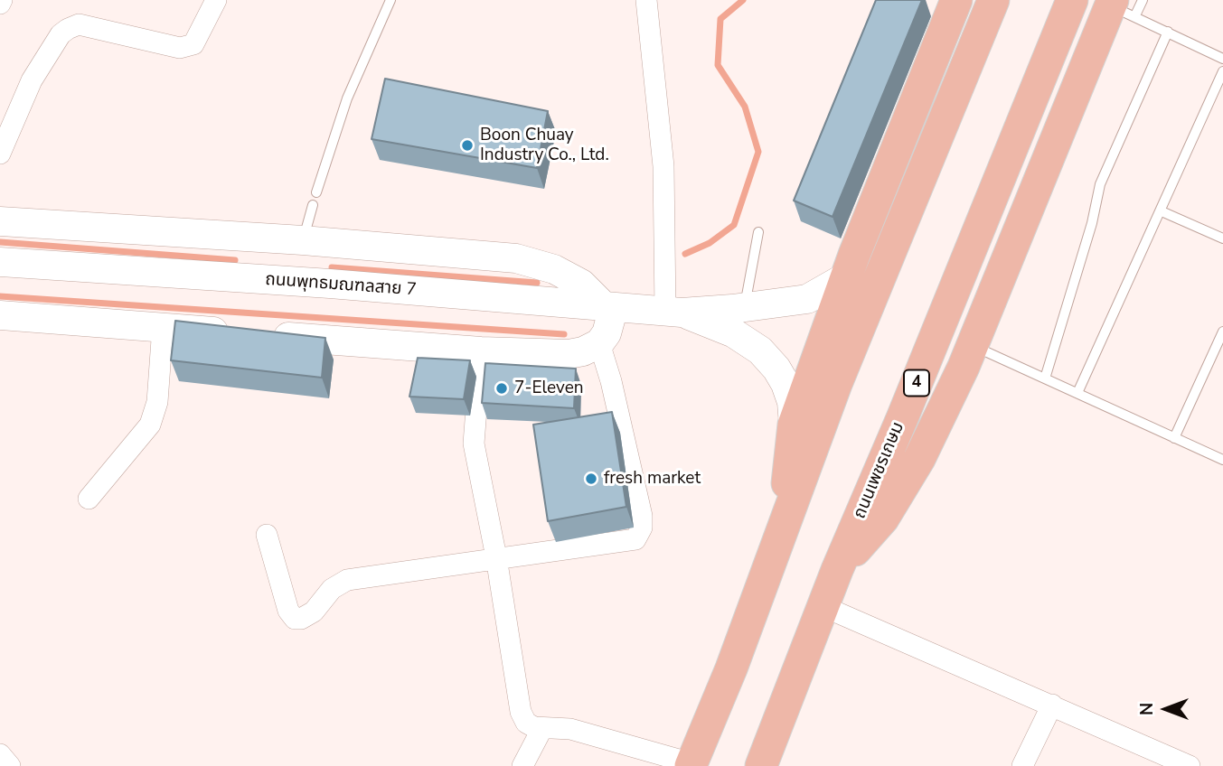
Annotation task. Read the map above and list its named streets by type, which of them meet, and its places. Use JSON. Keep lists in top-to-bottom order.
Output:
{
  "streets": {
    "main road": ["ถนนพุทธมณฑลสาย 7", "4", "ถนนเพชรเกษม"]
  },
  "places": ["Boon Chuay Industry Co., Ltd.", "7-Eleven", "fresh market"],
  "north": "left"
}
